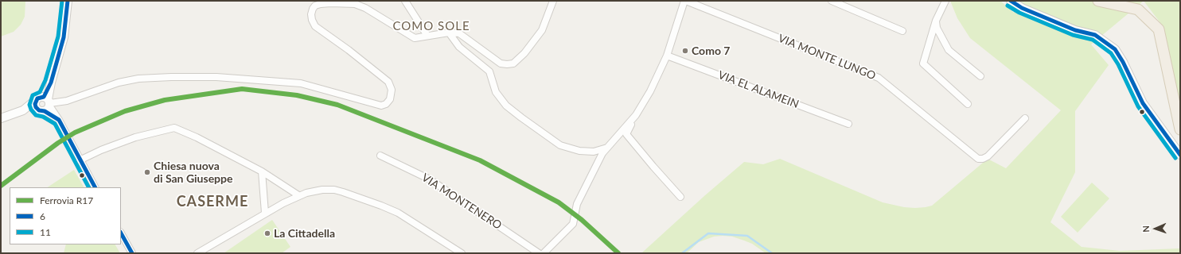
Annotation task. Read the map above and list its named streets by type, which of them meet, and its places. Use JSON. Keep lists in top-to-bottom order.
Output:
{
  "streets": {
    "street": ["VIA MONTE LUNGO", "VIA EL ALAMEIN", "VIA MONTENERO"]
  },
  "districts": ["COMO SOLE", "CASERME"],
  "places": ["Como 7", "Chiesa nuova di San Giuseppe", "La Cittadella"],
  "lines": ["transit line 6", "transit line 11", "rail line R17"],
  "legend": ["Ferrovia R17", "6", "11"],
  "north": "left"
}
